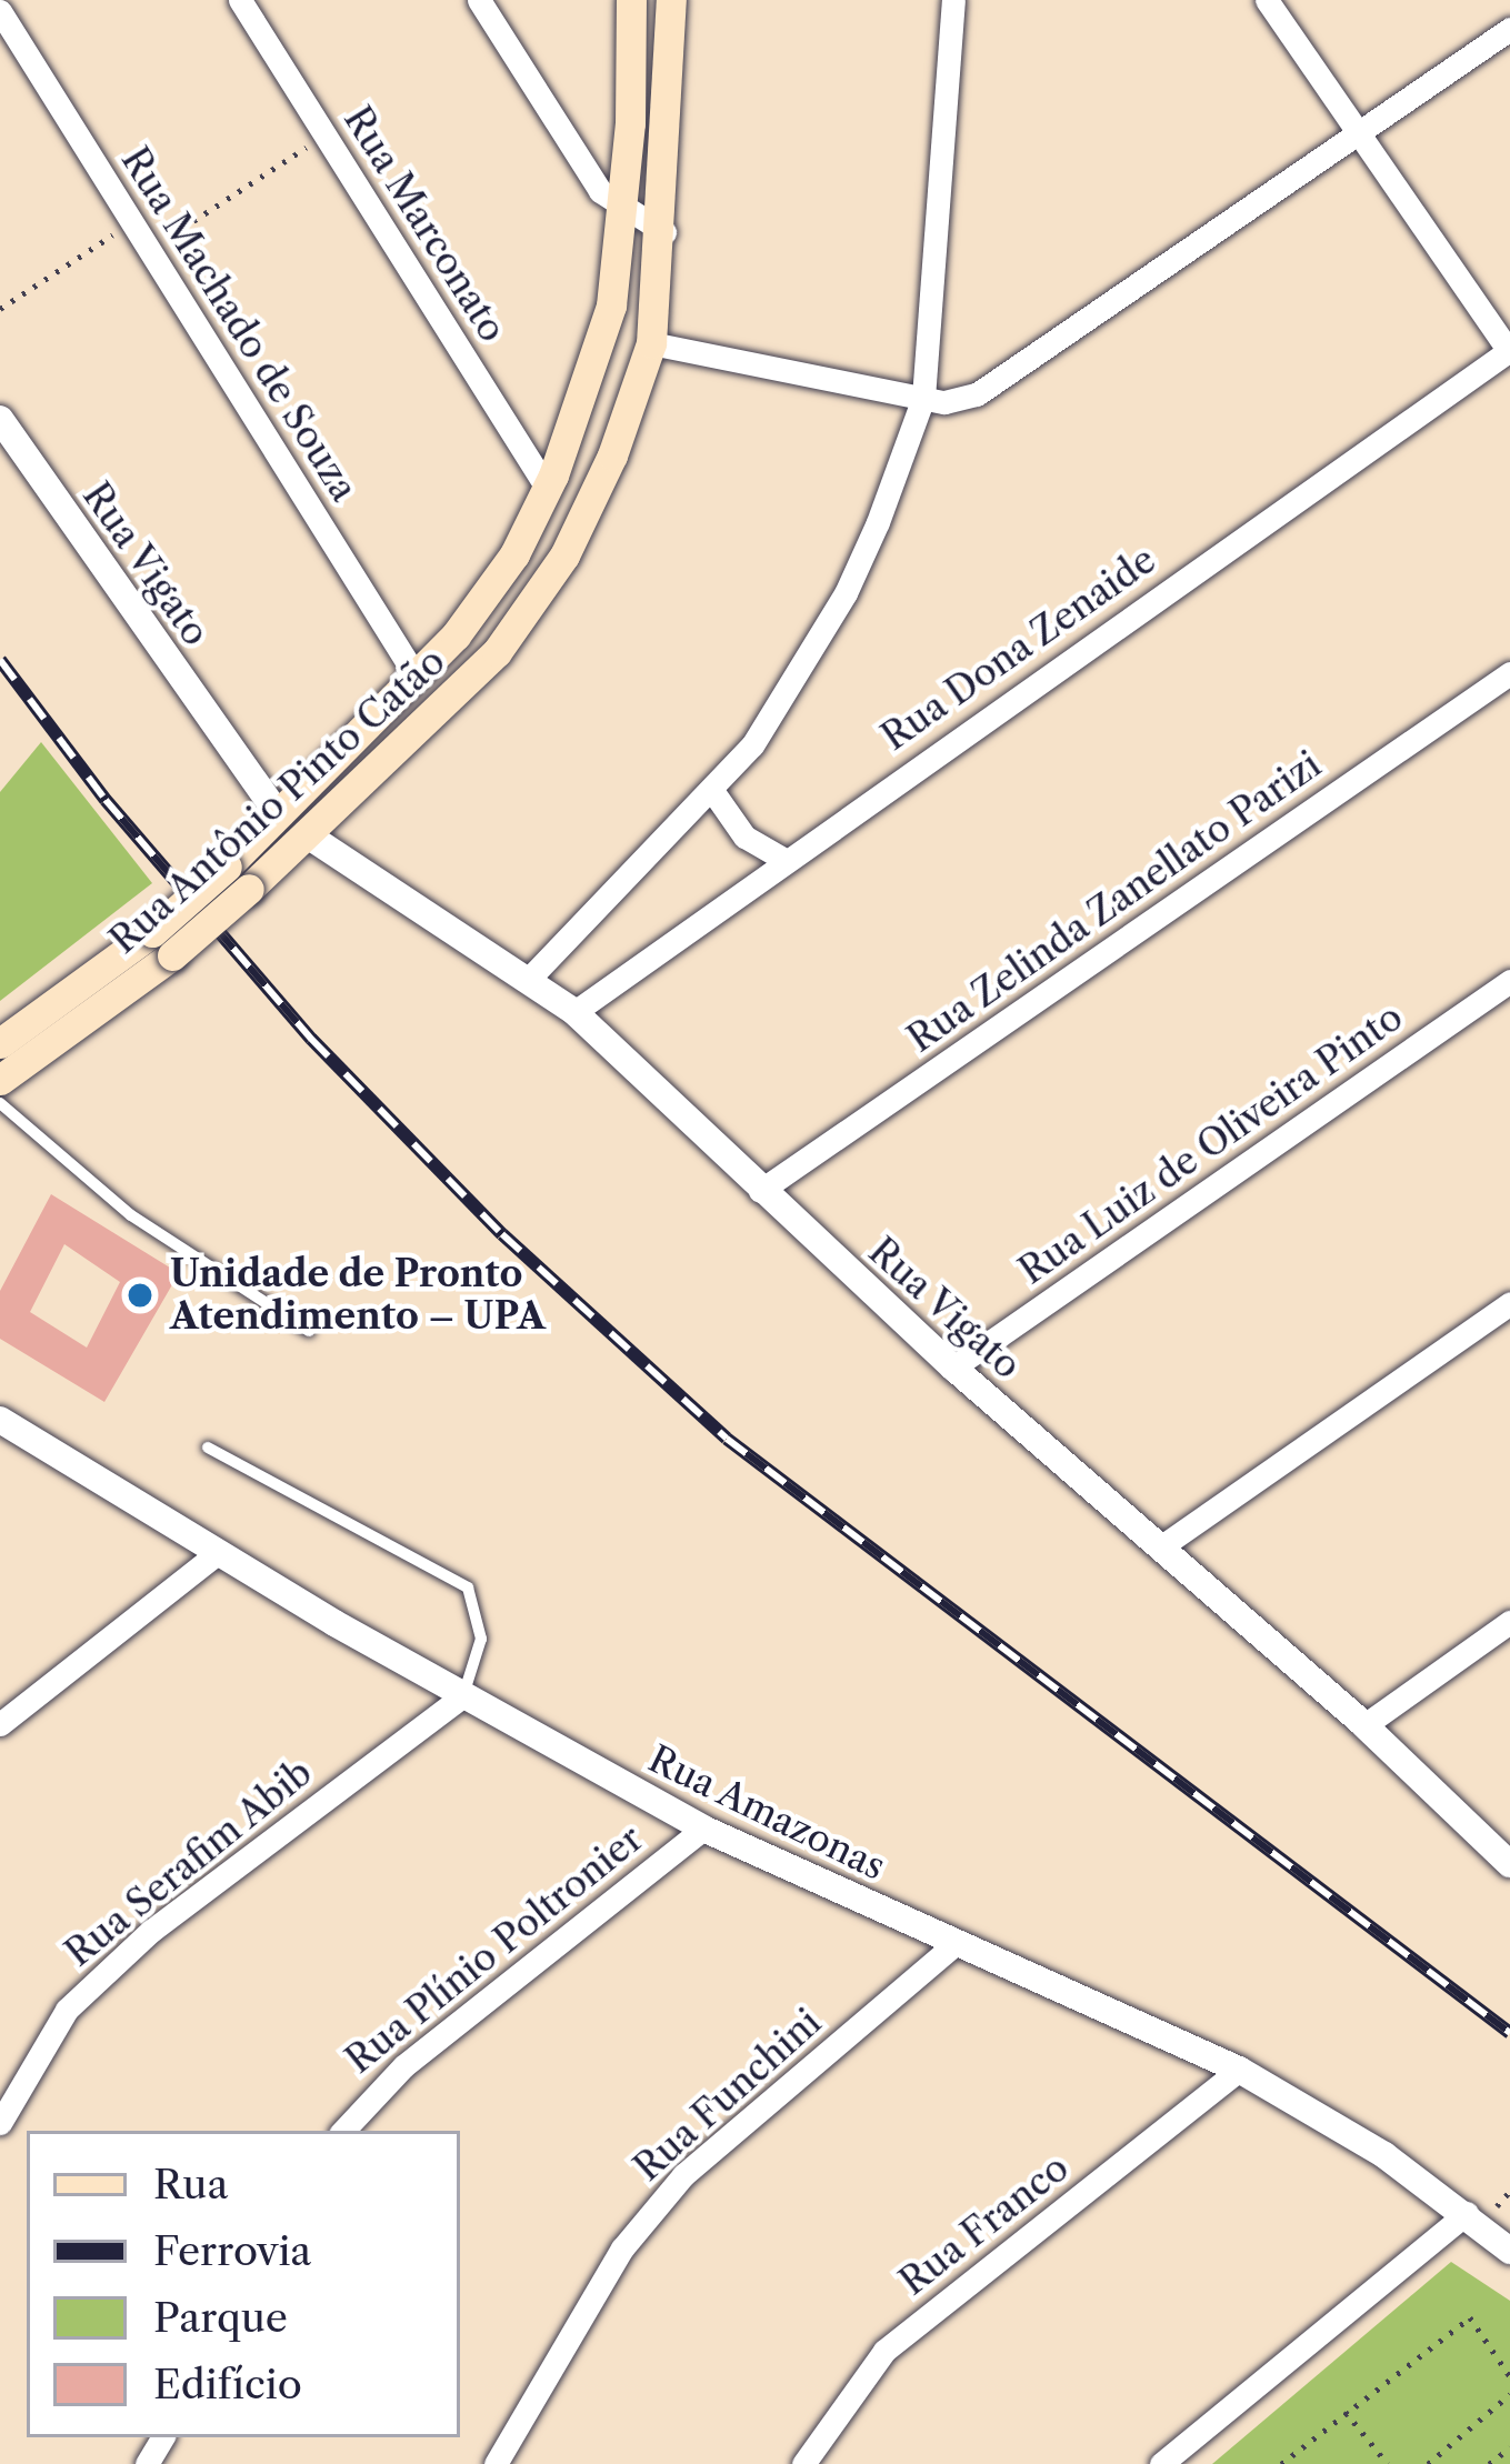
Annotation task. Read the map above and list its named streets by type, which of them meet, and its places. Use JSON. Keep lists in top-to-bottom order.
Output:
{
  "streets": {
    "main road": ["Rua Antônio Pinto Catão"],
    "street": [
      "Rua Marconato",
      "Rua Machado de Souza",
      "Rua Vigato",
      "Rua Dona Zenaide",
      "Rua Zelinda Zanellato Parizi",
      "Rua Luiz de Oliveira Pinto",
      "Rua Amazonas",
      "Rua Serafim Abib",
      "Rua Plínio Poltronier",
      "Rua Funchini",
      "Rua Franco"
    ]
  },
  "crossings": [
    ["Rua Marconato", "Rua Antônio Pinto Catão"],
    ["Rua Machado de Souza", "Rua Antônio Pinto Catão"],
    ["Rua Vigato", "Rua Dona Zenaide"],
    ["Rua Vigato", "Rua Antônio Pinto Catão"],
    ["Rua Vigato", "Rua Zelinda Zanellato Parizi"],
    ["Rua Vigato", "Rua Luiz de Oliveira Pinto"],
    ["Rua Amazonas", "Rua Serafim Abib"],
    ["Rua Amazonas", "Rua Plínio Poltronier"],
    ["Rua Amazonas", "Rua Funchini"],
    ["Rua Amazonas", "Rua Franco"]
  ],
  "places": ["Unidade de Pronto Atendimento – UPA"],
  "legend": [
    "Rua",
    "Ferrovia",
    "Parque",
    "Edifício"
  ]
}
